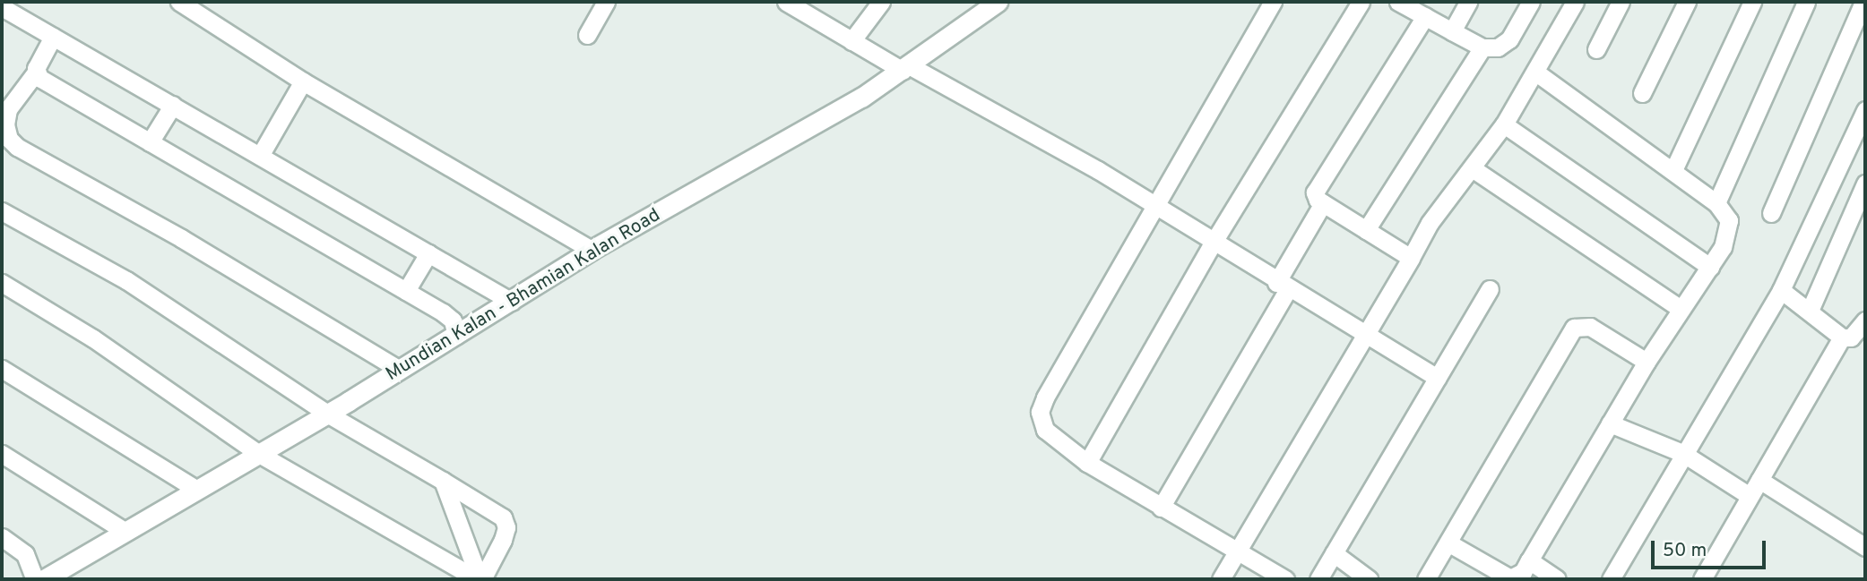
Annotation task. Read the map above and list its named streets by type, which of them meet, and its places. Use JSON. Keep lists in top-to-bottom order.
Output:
{
  "streets": {
    "street": ["Mundian Kalan - Bhamian Kalan Road"]
  },
  "scale_bar": "50 m"
}
